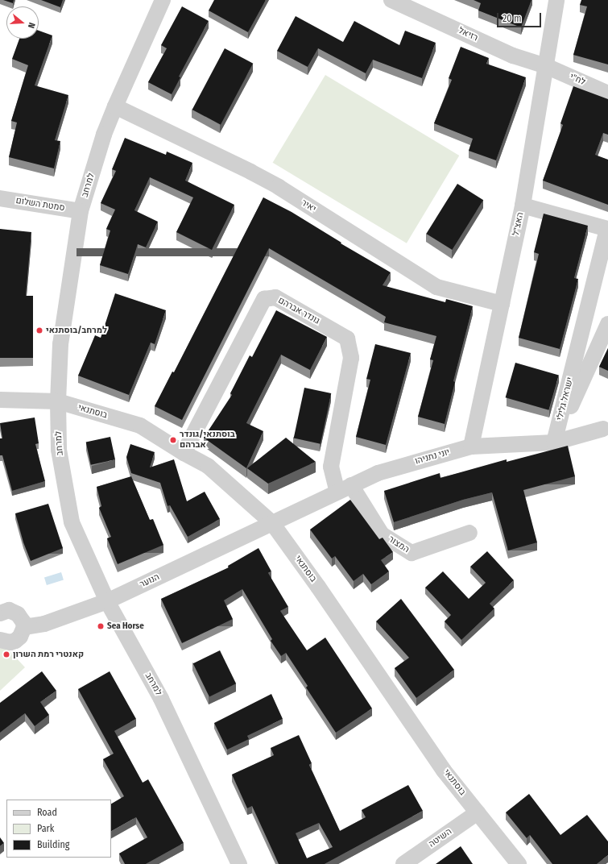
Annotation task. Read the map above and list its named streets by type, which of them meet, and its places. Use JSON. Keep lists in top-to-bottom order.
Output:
{
  "streets": {
    "street": [
      "רזיאל",
      "לח\"י",
      "למרחב",
      "סמטת השלום",
      "יאיר",
      "האצ\"ל",
      "גונדר אברהם",
      "ישראל גלילי",
      "בוסתנאי",
      "יוני נתניהו",
      "המצור",
      "הנוער",
      "השיטה"
    ]
  },
  "crossings": [
    ["רזיאל", "לח\"י"],
    ["רזיאל", "האצ\"ל"],
    ["לח\"י", "האצ\"ל"],
    ["למרחב", "סמטת השלום"],
    ["למרחב", "יאיר"],
    ["למרחב", "בוסתנאי"],
    ["למרחב", "הנוער"],
    ["יאיר", "האצ\"ל"],
    ["האצ\"ל", "ישראל גלילי"],
    ["האצ\"ל", "יוני נתניהו"],
    ["גונדר אברהם", "בוסתנאי"],
    ["גונדר אברהם", "יוני נתניהו"],
    ["גונדר אברהם", "המצור"],
    ["ישראל גלילי", "יוני נתניהו"],
    ["בוסתנאי", "יוני נתניהו"],
    ["בוסתנאי", "הנוער"],
    ["בוסתנאי", "השיטה"],
    ["יוני נתניהו", "המצור"],
    ["יוני נתניהו", "הנוער"]
  ],
  "places": [
    "למרחב/בוסתנאי",
    "בוסתנאי/גונדר אברהם",
    "Sea Horse",
    "קאנטרי רמת השרון"
  ],
  "legend": ["Road", "Park", "Building"],
  "scale_bar": "20 m",
  "north": "right"
}
